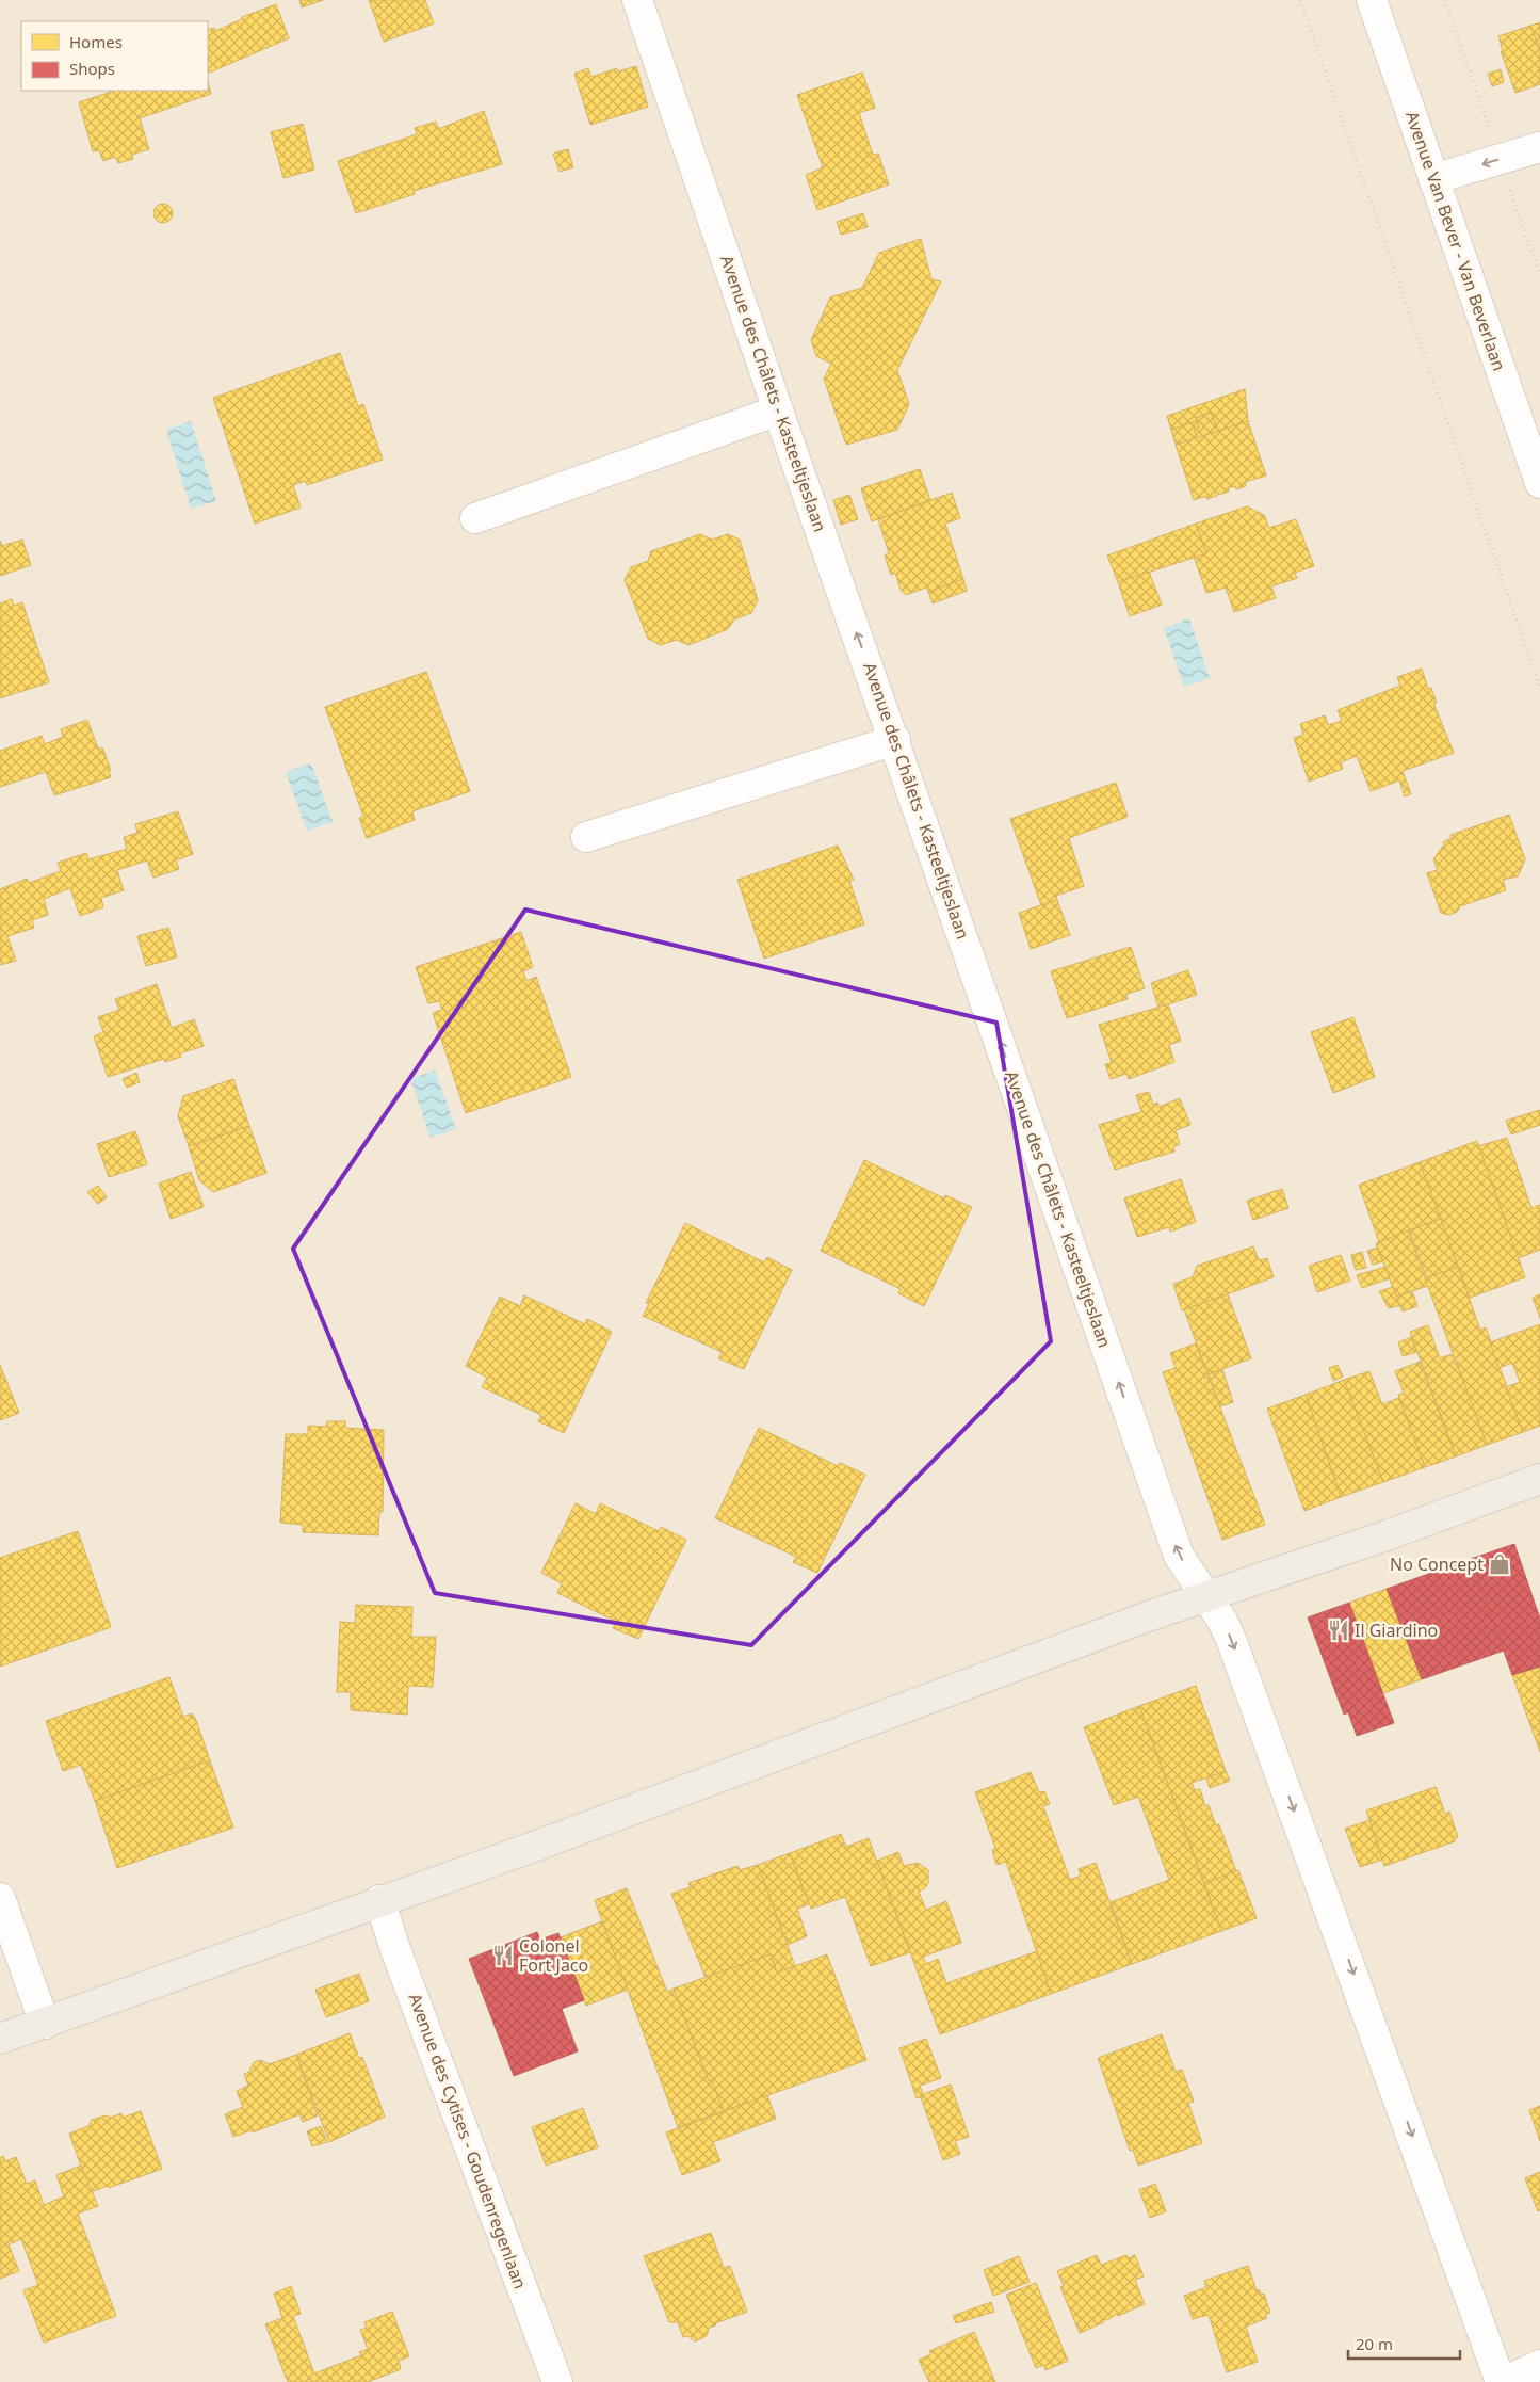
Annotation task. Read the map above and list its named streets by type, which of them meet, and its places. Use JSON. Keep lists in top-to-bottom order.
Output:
{
  "streets": {
    "street": ["Avenue Van Bever - Van Beverlaan", "Avenue des Châlets - Kasteeltjeslaan", "Avenue des Cytises - Goudenregenlaan"]
  },
  "places": {
    "shop": ["No Concept"],
    "restaurant": ["Il Giardino", "Colonel Fort Jaco"]
  },
  "legend": ["Homes", "Shops"],
  "scale_bar": "20 m"
}
